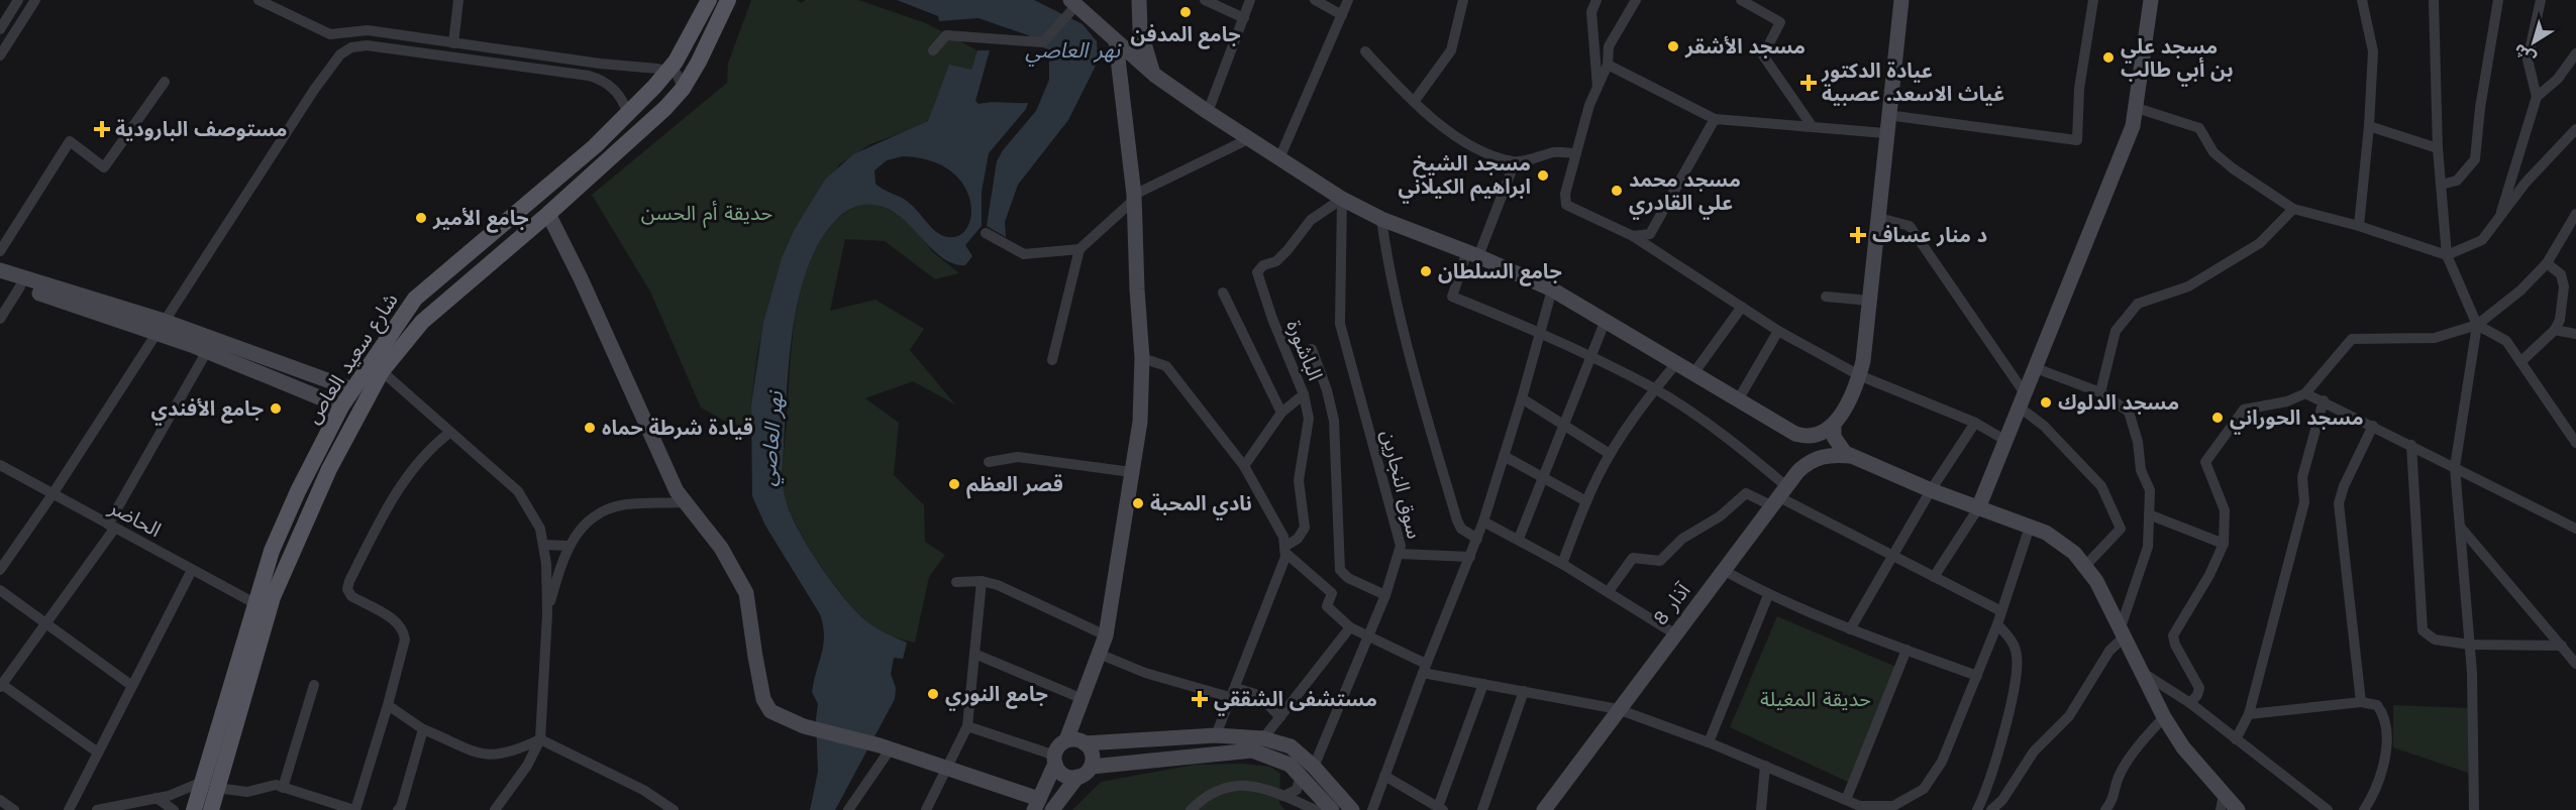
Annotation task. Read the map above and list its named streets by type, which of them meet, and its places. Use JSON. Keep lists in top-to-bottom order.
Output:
{
  "streets": {
    "main road": ["شارع سعيد العاص", "8 آذار"],
    "street": ["الباشورة", "سوق النجارين", "الحاضر"]
  },
  "crossings": [
    ["الباشورة", "سوق النجارين"],
    ["شارع سعيد العاص", "الحاضر"]
  ],
  "water": ["نهر العاصي"],
  "parks": ["حديقة أم الحسن", "حديقة المغيلة"],
  "places": {
    "other": [
      "جامع المدفن",
      "مسجد الأشقر",
      "مسجد علي بن أبي طالب",
      "مسجد الشيخ ابراهيم الكيلاني",
      "مسجد محمد علي القادري",
      "جامع الأمير",
      "جامع السلطان",
      "مسجد الدلوك",
      "جامع الأفندي",
      "مسجد الحوراني",
      "قيادة شرطة حماه",
      "قصر العظم",
      "نادي المحبة",
      "جامع النوري"
    ],
    "health": [
      "عيادة الدكتور غياث الاسعد. عصبية",
      "مستوصف البارودية",
      "د منار عساف",
      "مستشفى الشققي"
    ]
  },
  "north": "bottom left"
}
